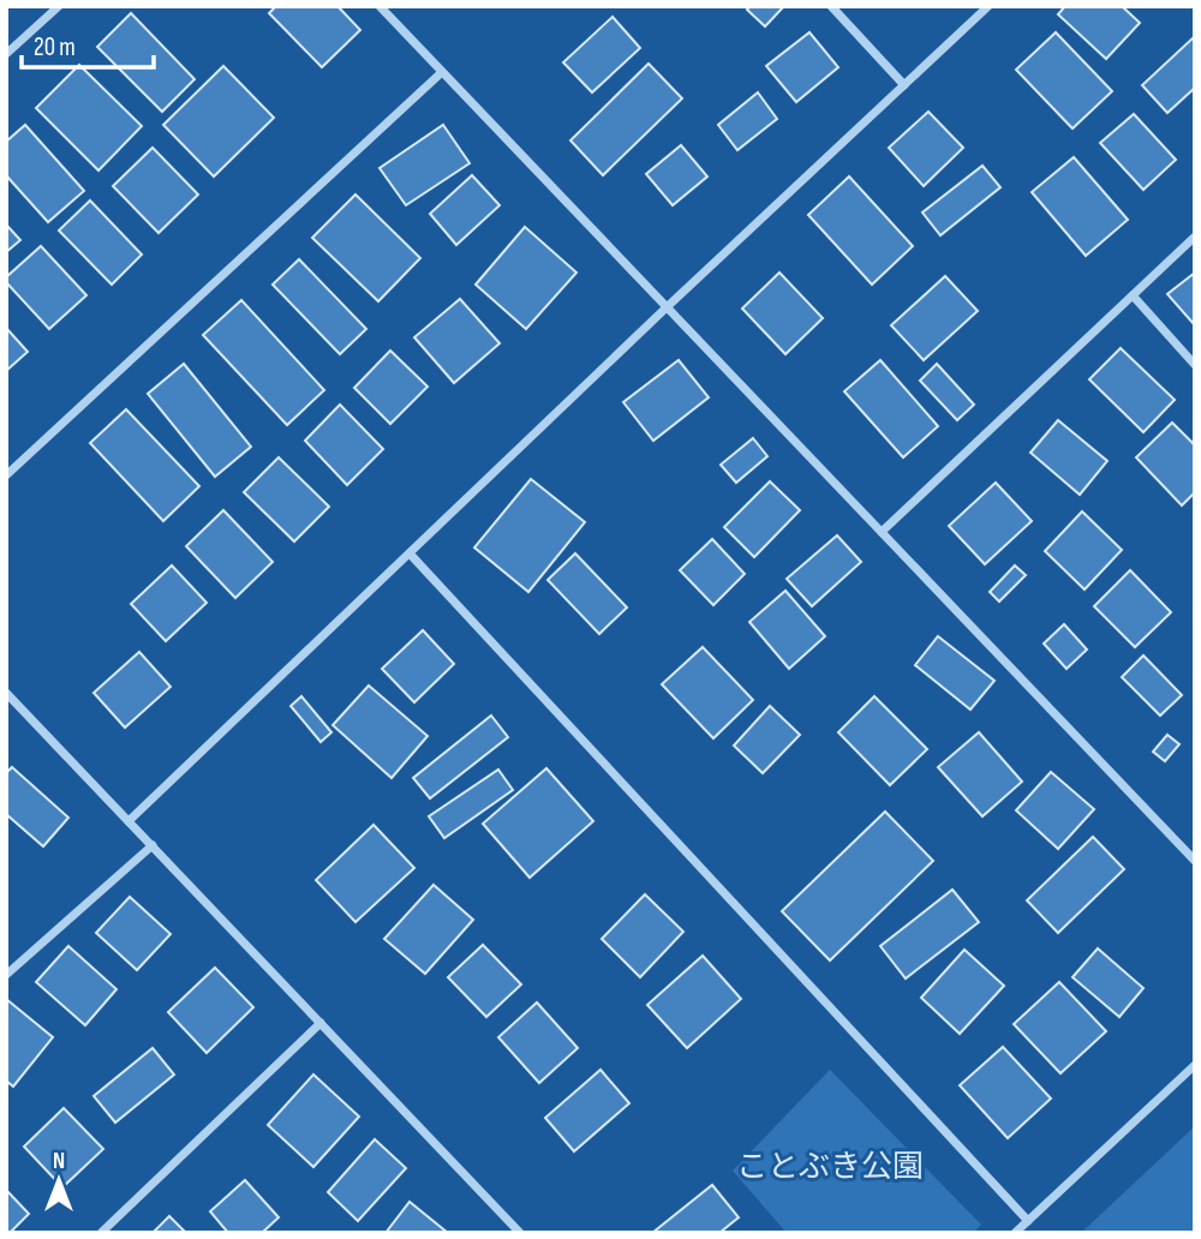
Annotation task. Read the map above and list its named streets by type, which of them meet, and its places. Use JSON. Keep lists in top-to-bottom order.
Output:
{
  "parks": ["ことぶき公園"],
  "scale_bar": "20 m",
  "north": "top"
}
